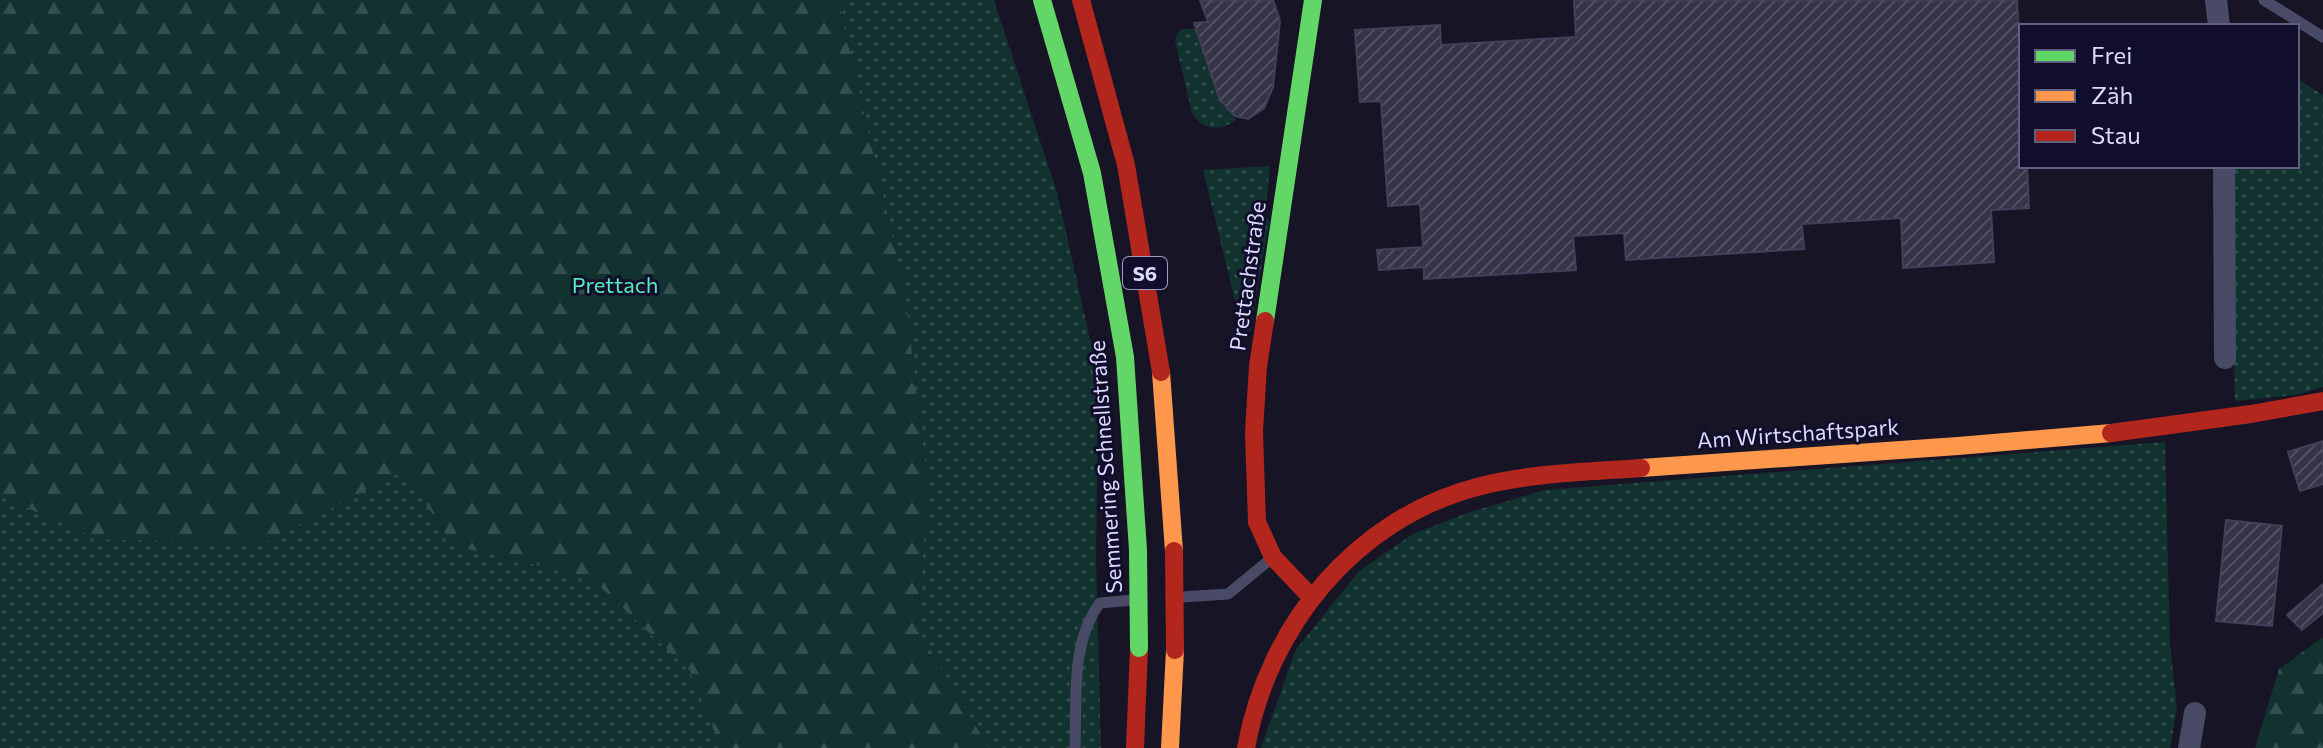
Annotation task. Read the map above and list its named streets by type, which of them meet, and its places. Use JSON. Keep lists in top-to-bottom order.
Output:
{
  "streets": {
    "main road": [
      "S6",
      "Prettachstraße",
      "Am Wirtschaftspark",
      "Semmering Schnellstraße"
    ]
  },
  "crossings": [
    ["Prettachstraße", "Am Wirtschaftspark"]
  ],
  "parks": ["Prettach"],
  "legend": ["Frei", "Zäh", "Stau"]
}
